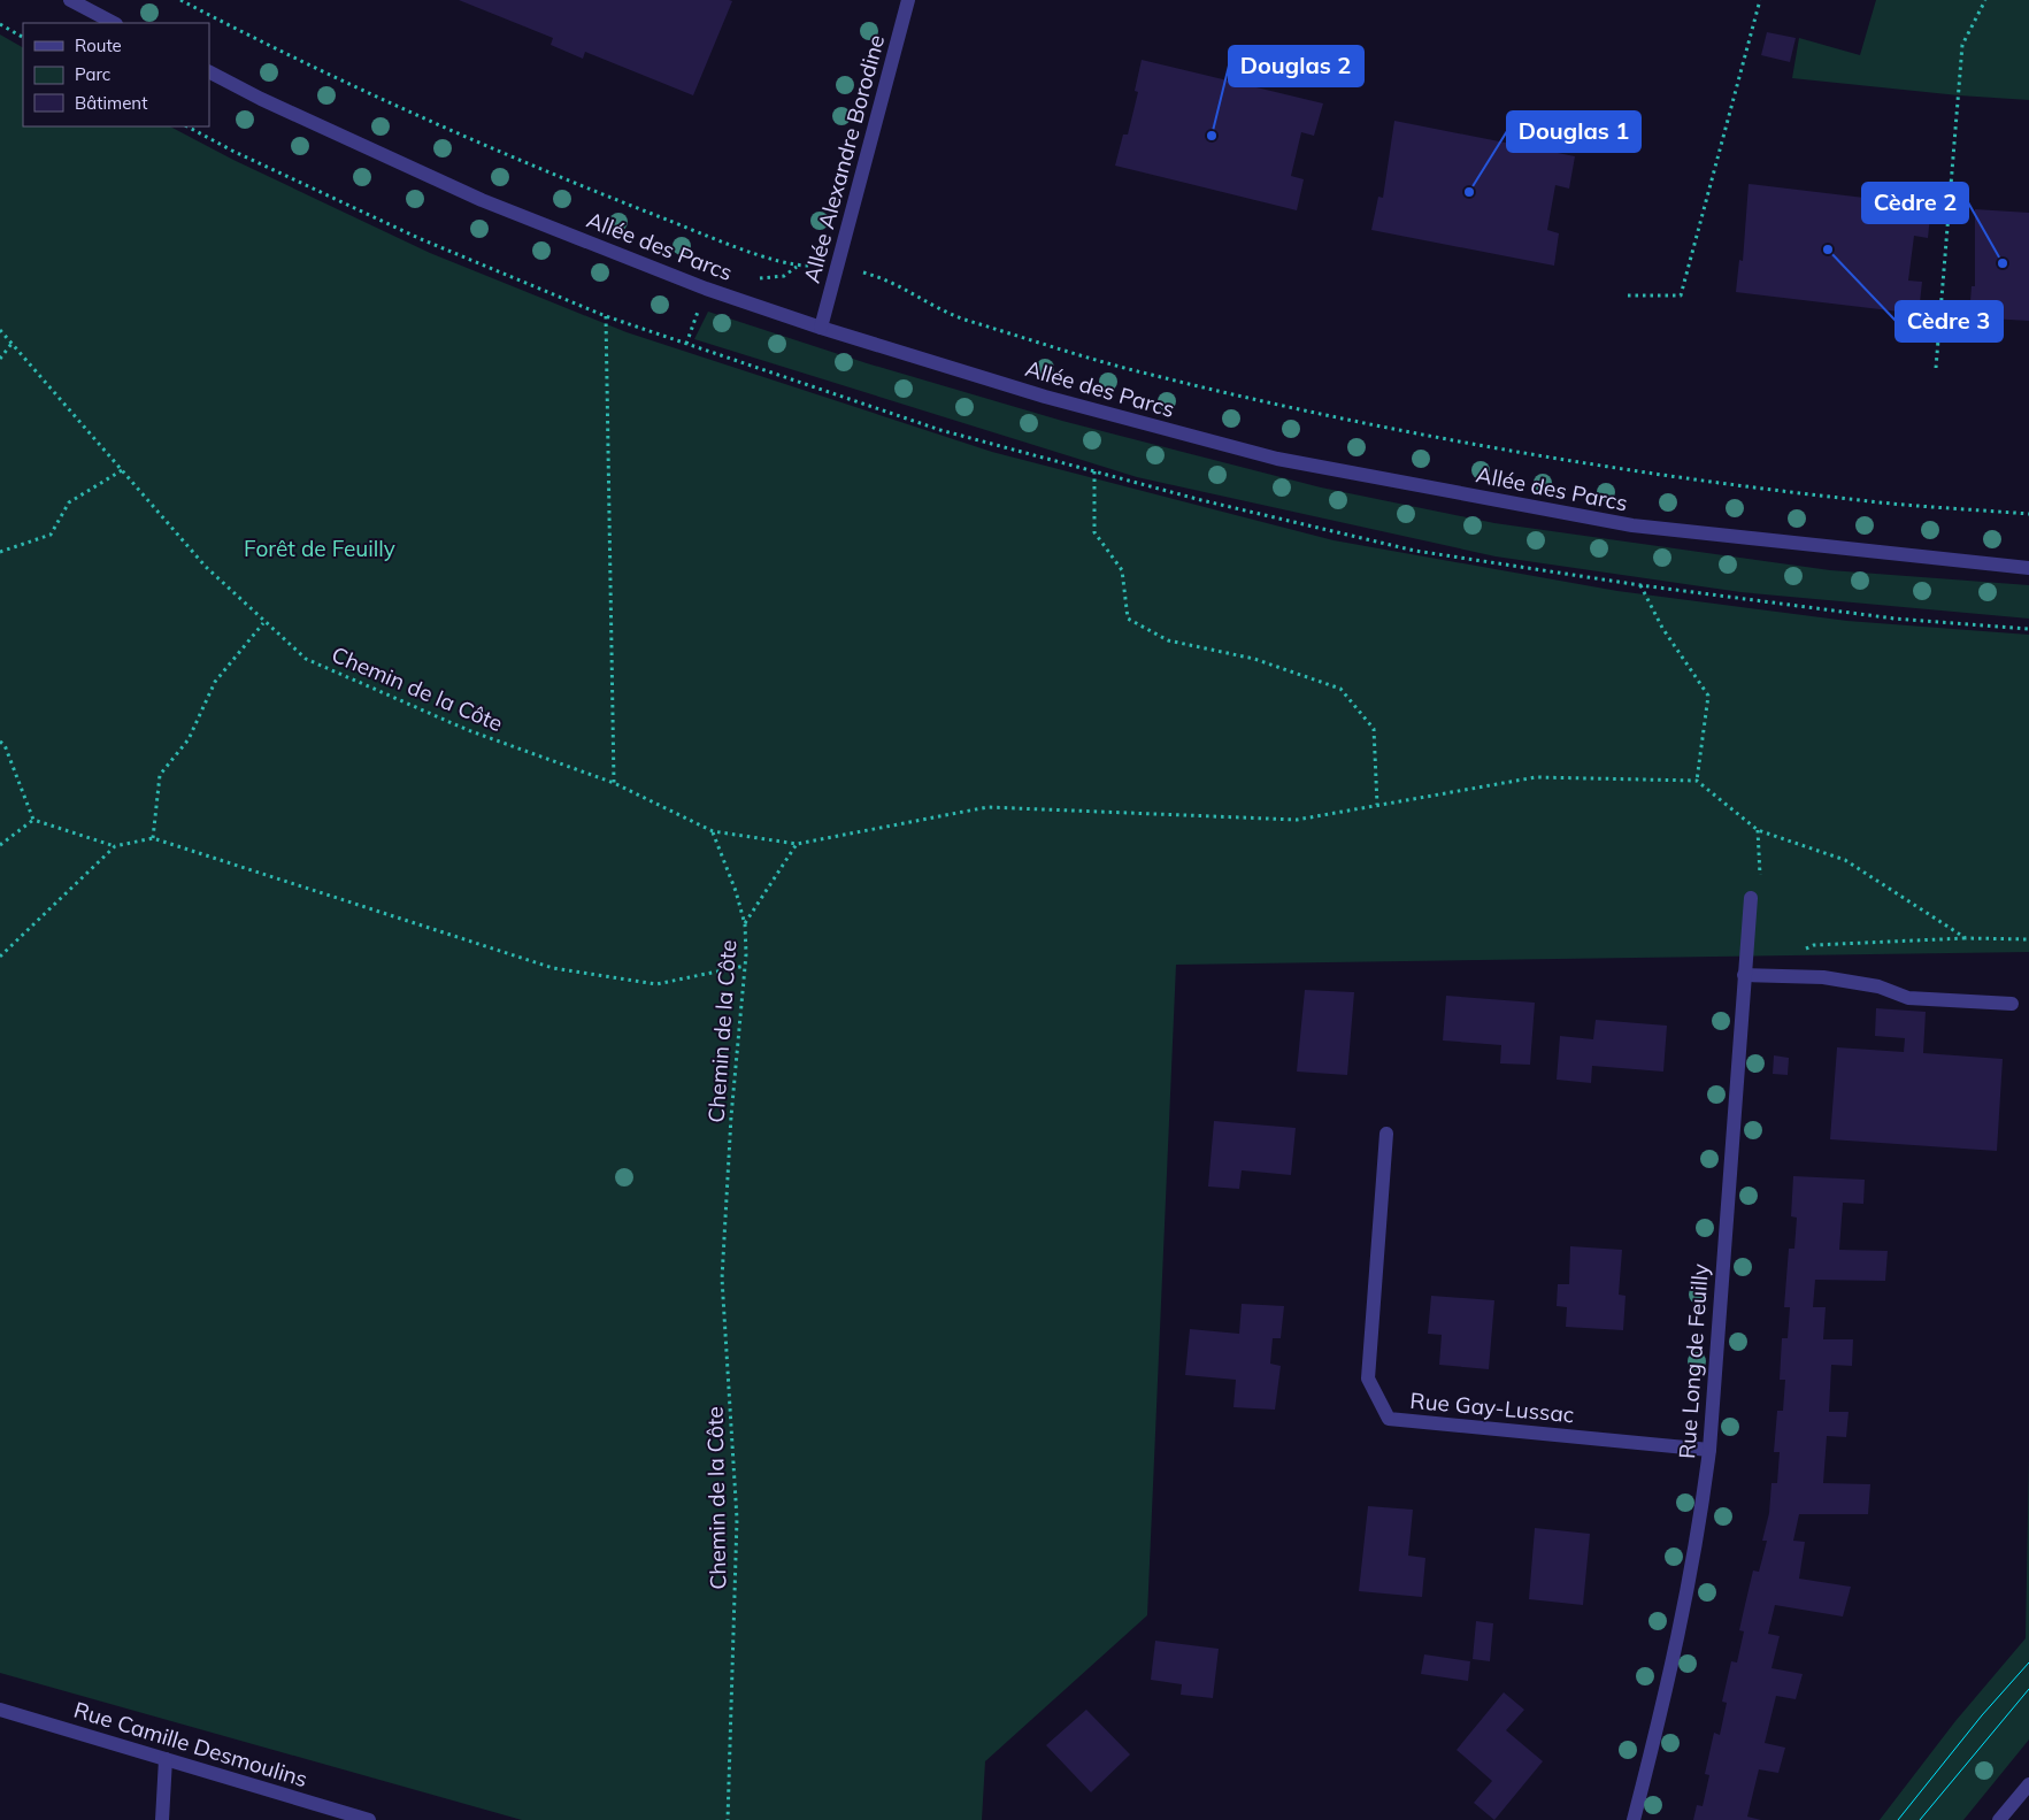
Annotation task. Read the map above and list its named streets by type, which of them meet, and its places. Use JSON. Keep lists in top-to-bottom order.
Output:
{
  "streets": {
    "street": [
      "Allée Alexandre Borodine",
      "Allée des Parcs",
      "Rue Long de Feuilly",
      "Rue Gay-Lussac",
      "Rue Camille Desmoulins"
    ],
    "path": ["Chemin de la Côte"]
  },
  "crossings": [
    ["Allée Alexandre Borodine", "Allée des Parcs"],
    ["Rue Long de Feuilly", "Rue Gay-Lussac"]
  ],
  "parks": ["Forêt de Feuilly"],
  "places": [
    "Douglas 2",
    "Douglas 1",
    "Cèdre 3",
    "Cèdre 2"
  ],
  "legend": ["Route", "Parc", "Bâtiment"]
}
